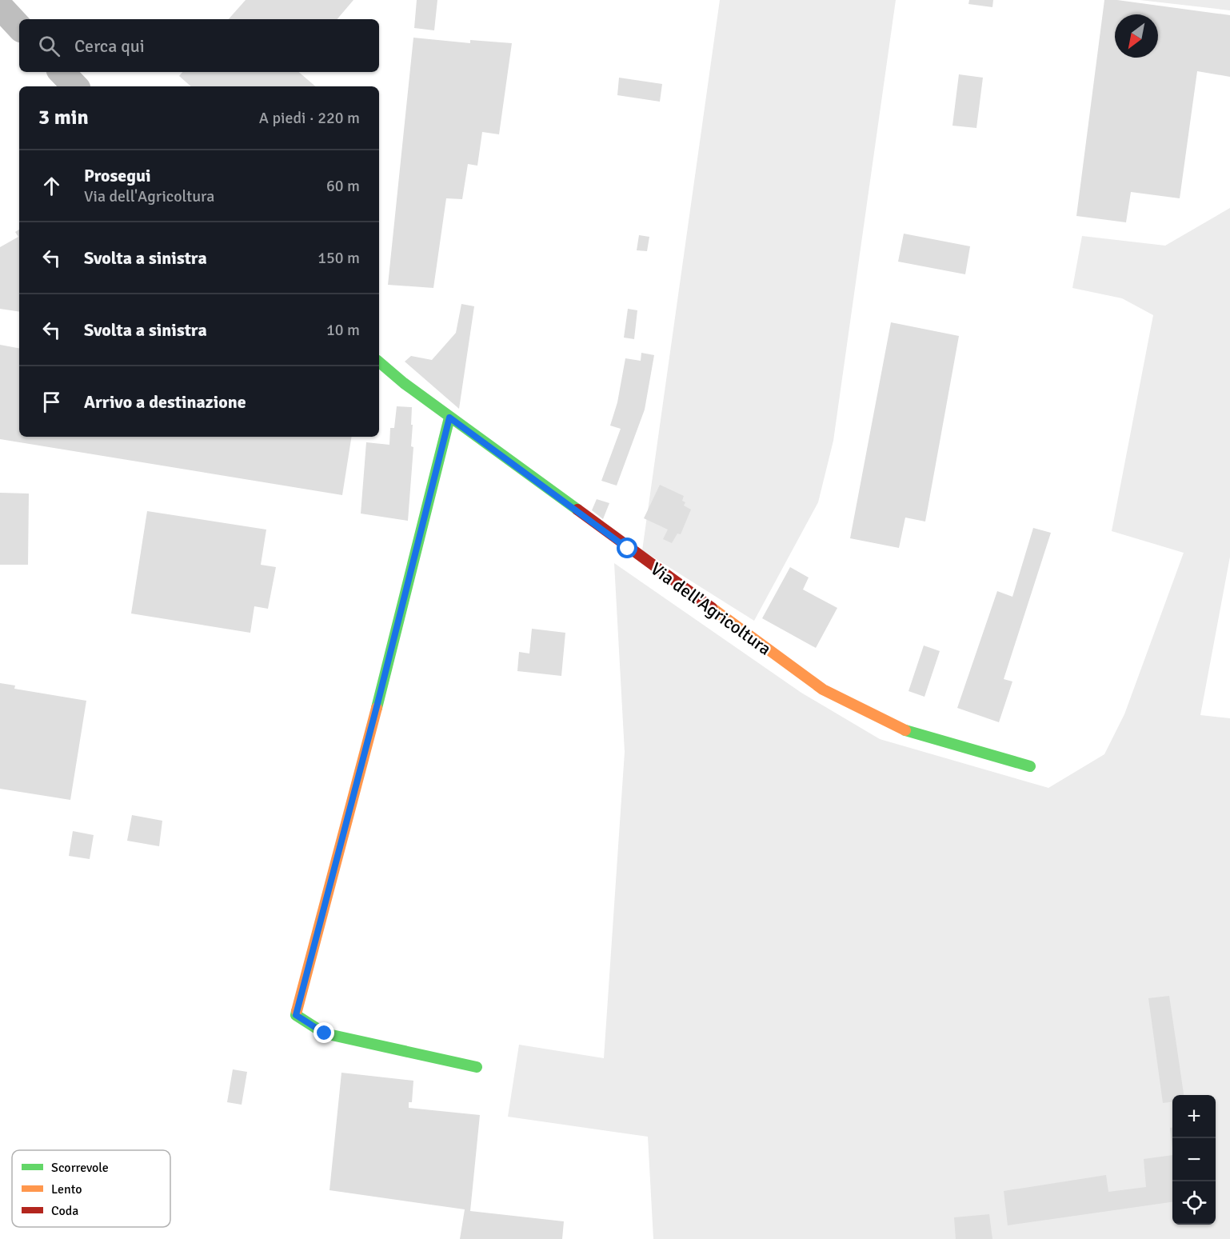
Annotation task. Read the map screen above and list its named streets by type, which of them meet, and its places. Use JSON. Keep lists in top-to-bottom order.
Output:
{
  "streets": {
    "street": ["Via dell'Agricoltura"]
  },
  "legend": ["Scorrevole", "Lento", "Coda"],
  "north": "bottom left",
  "page": {
    "search": "Cerca qui",
    "heading": ["3 min", "A piedi · 220 m"],
    "list": [
      ["Prosegui", "Via dell'Agricoltura", "60 m"],
      ["Svolta a sinistra", "150 m"],
      ["Svolta a sinistra", "10 m"],
      "Arrivo a destinazione"
    ],
    "map_buttons": ["+", "−"]
  }
}
